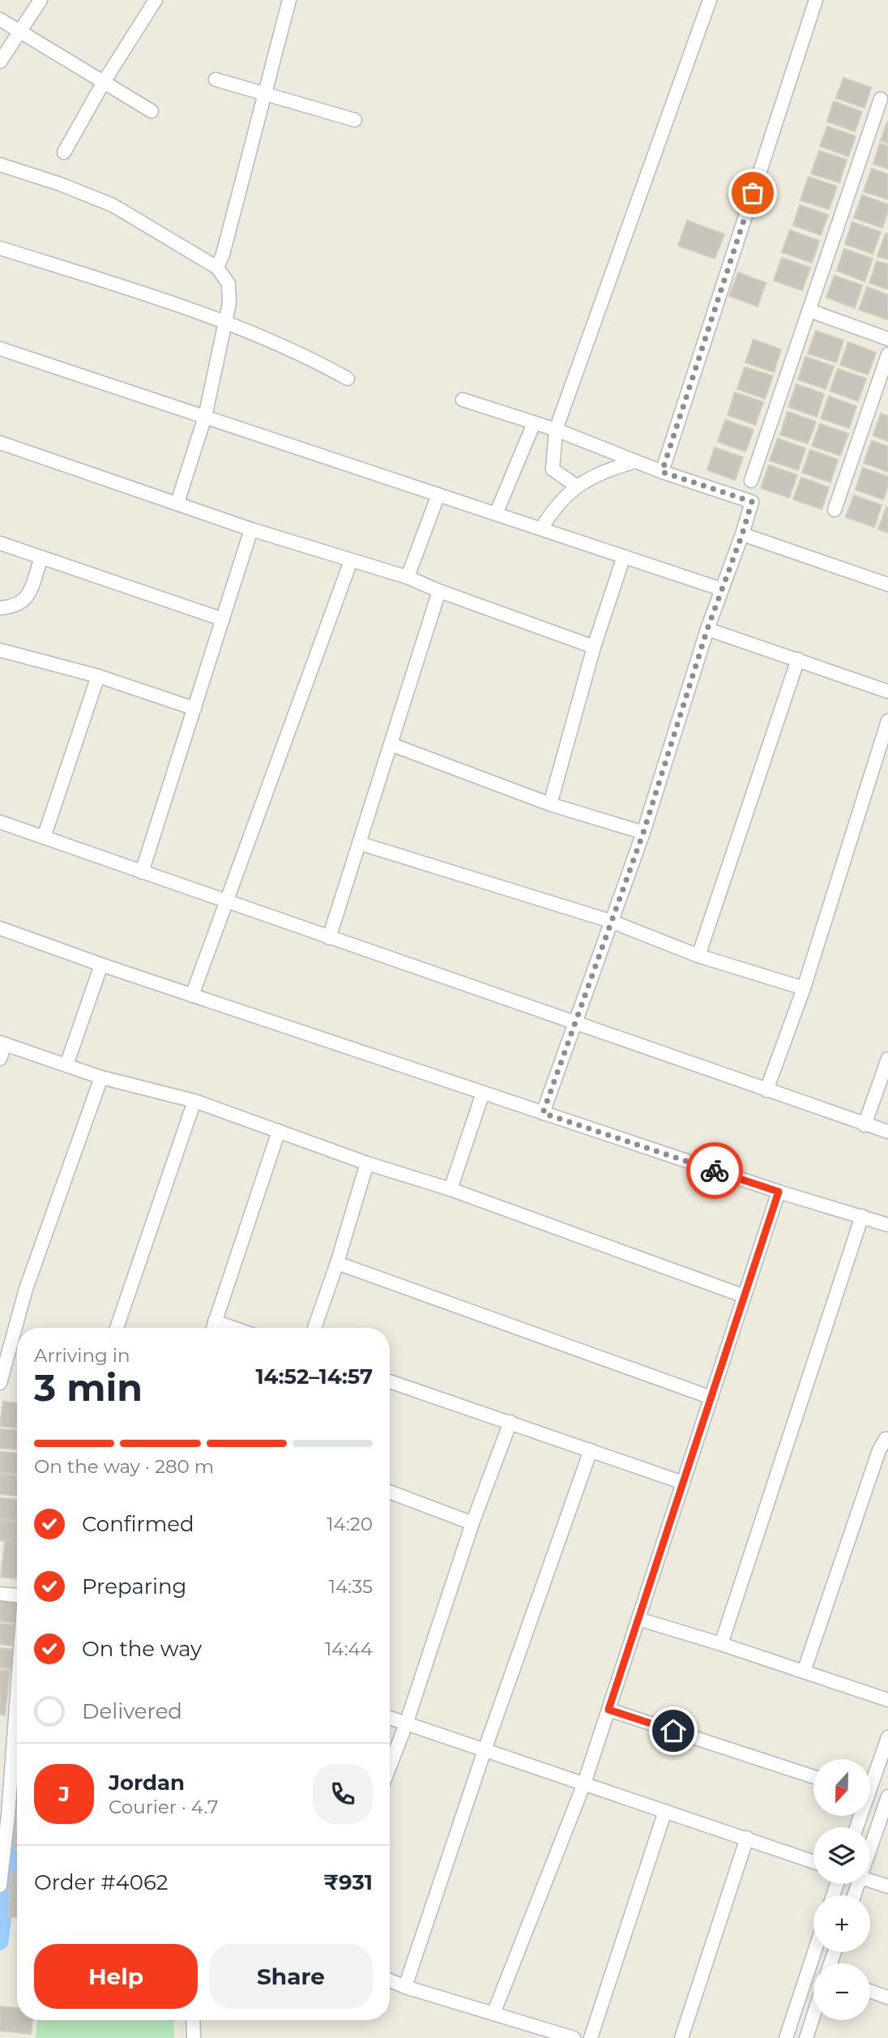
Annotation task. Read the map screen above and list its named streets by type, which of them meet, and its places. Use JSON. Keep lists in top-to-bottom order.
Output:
{
  "north": "bottom",
  "page": {
    "heading": ["3 min", "Arriving in", "14:52–14:57"],
    "panel": [
      "Jordan",
      "Courier · 4.7",
      "Order #4062",
      "₹931"
    ],
    "bar": "On the way · 280 m",
    "list": [
      ["Confirmed", "14:20"],
      ["Preparing", "14:35"],
      ["On the way", "14:44"],
      "Delivered"
    ],
    "map_buttons": ["+", "−"],
    "round": "J",
    "buttons": ["Help", "Share"]
  }
}
